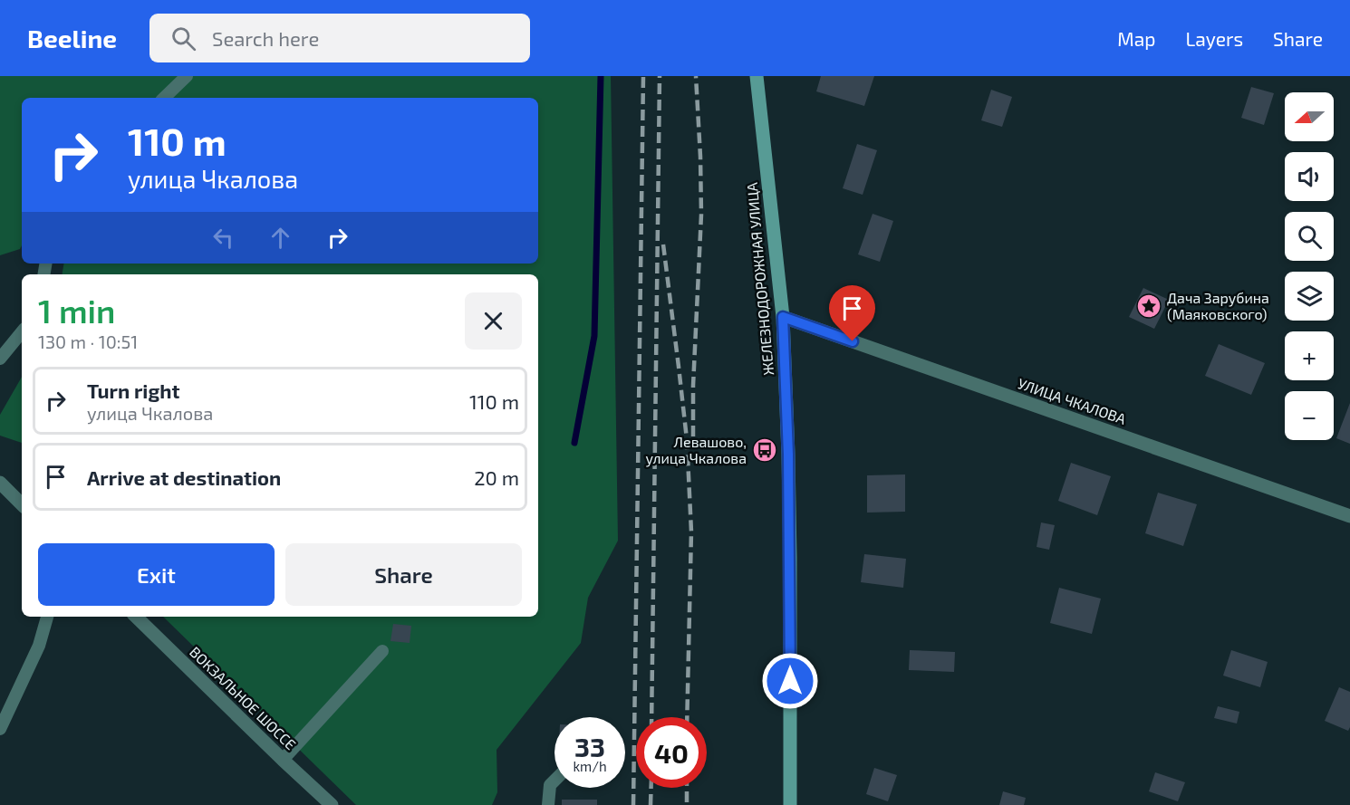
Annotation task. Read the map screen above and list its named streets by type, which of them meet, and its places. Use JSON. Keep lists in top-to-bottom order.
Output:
{
  "streets": {
    "street": ["ЖЕЛЕЗНОДОРОЖНАЯ УЛИЦА", "УЛИЦА ЧКАЛОВА", "ВОКЗАЛЬНОЕ ШОССЕ"]
  },
  "crossings": [
    ["ЖЕЛЕЗНОДОРОЖНАЯ УЛИЦА", "УЛИЦА ЧКАЛОВА"]
  ],
  "places": {
    "place": ["Дача Зарубина (Маяковского)"],
    "bus stop": ["Левашово, улица Чкалова"]
  },
  "north": "left",
  "page": {
    "header": "Beeline",
    "search": "Search here",
    "nav": ["Map", "Layers", "Share"],
    "map_buttons": ["+", "−"],
    "turn": ["110 m", "улица Чкалова"],
    "heading": ["1 min", "130 m · 10:51"],
    "list": [
      {
        "name": "Turn right",
        "note": "улица Чкалова",
        "value": "110 m"
      },
      {
        "name": "Arrive at destination",
        "value": "20 m"
      }
    ],
    "buttons": ["Exit", "Share"],
    "speed": "33 km/h",
    "limit": "40"
  }
}
